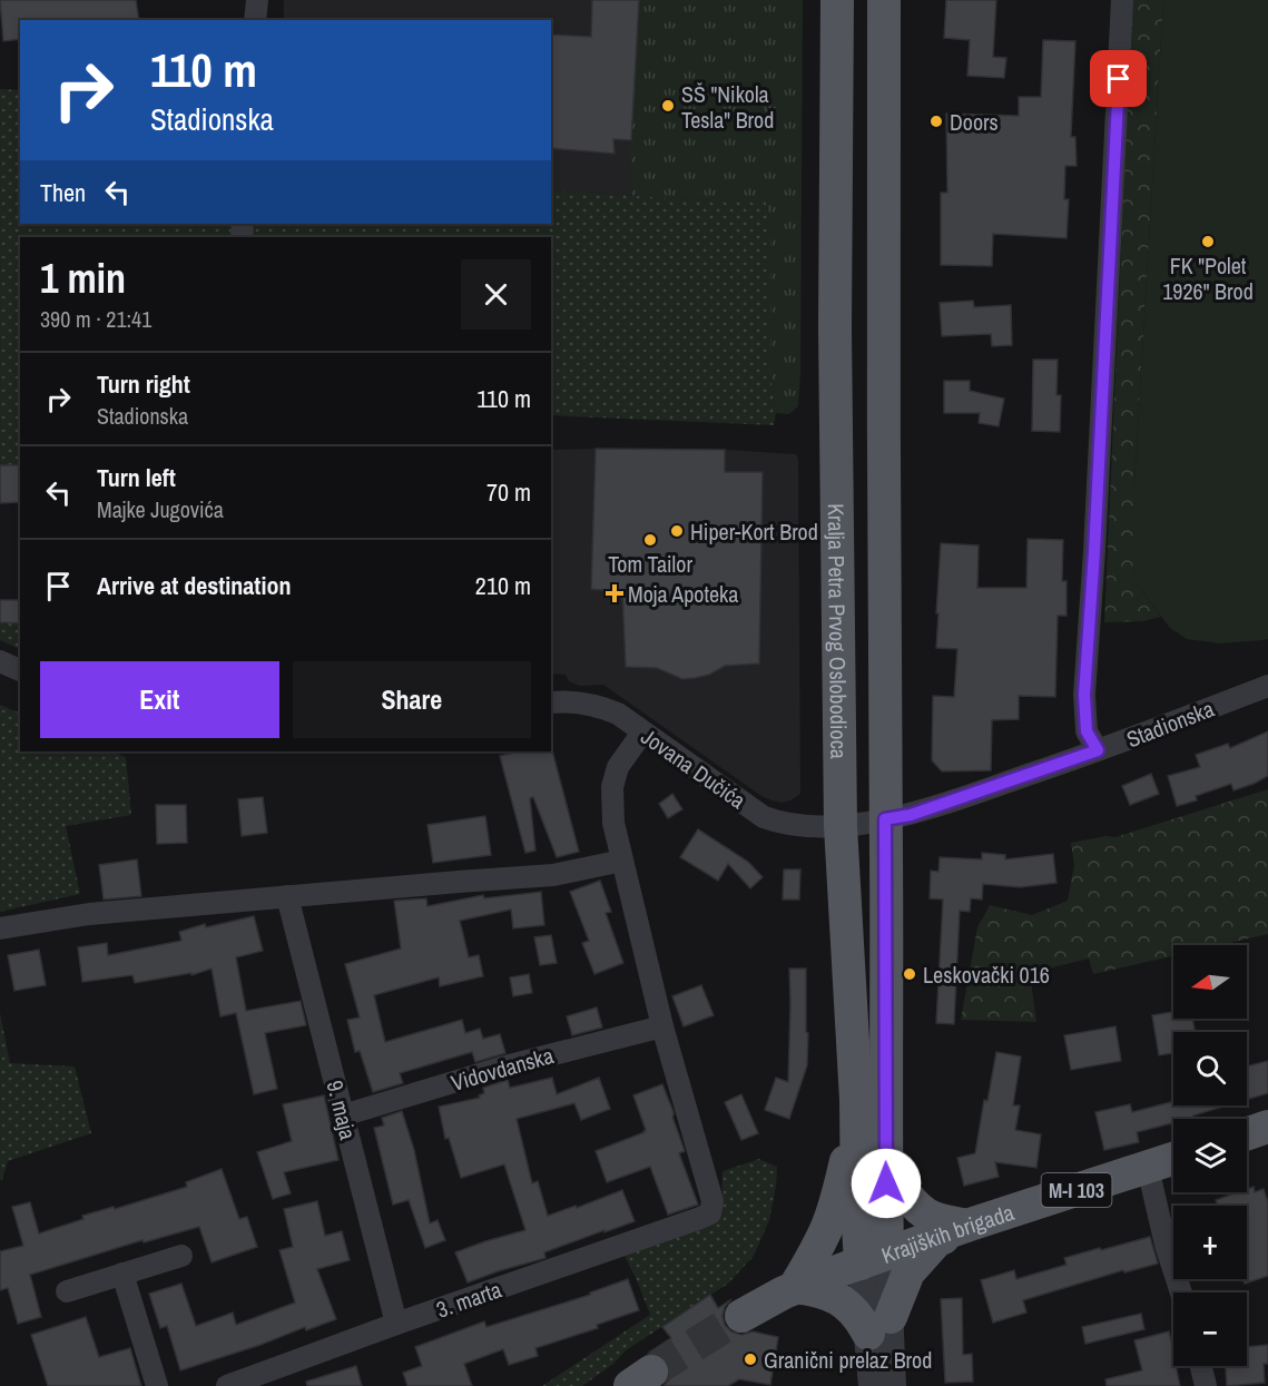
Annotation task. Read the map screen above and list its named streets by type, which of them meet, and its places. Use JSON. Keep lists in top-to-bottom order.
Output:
{
  "streets": {
    "main road": ["Kralja Petra Prvog Oslobodioca", "M-I 103", "Krajiških brigada"],
    "street": [
      "Stadionska",
      "Jovana Dučića",
      "Vidovdanska",
      "9. maja",
      "3. marta"
    ]
  },
  "crossings": [
    ["Kralja Petra Prvog Oslobodioca", "Stadionska"],
    ["Kralja Petra Prvog Oslobodioca", "Jovana Dučića"],
    ["Kralja Petra Prvog Oslobodioca", "M-I 103"],
    ["Kralja Petra Prvog Oslobodioca", "Krajiških brigada"],
    ["Stadionska", "Jovana Dučića"],
    ["Vidovdanska", "9. maja"],
    ["Vidovdanska", "3. marta"],
    ["9. maja", "3. marta"],
    ["M-I 103", "Krajiških brigada"]
  ],
  "places": {
    "other": [
      "SŠ \"Nikola Tesla\" Brod",
      "Doors",
      "FK \"Polet 1926\" Brod",
      "Hiper-Kort Brod",
      "Tom Tailor",
      "Leskovački 016",
      "Granični prelaz Brod"
    ],
    "health": ["Moja Apoteka"]
  },
  "north": "left",
  "page": {
    "turn": ["110 m", "Stadionska"],
    "then": "Then",
    "heading": ["1 min", "390 m · 21:41"],
    "list": [
      {
        "name": "Turn right",
        "note": "Stadionska",
        "value": "110 m"
      },
      {
        "name": "Turn left",
        "note": "Majke Jugovića",
        "value": "70 m"
      },
      {
        "name": "Arrive at destination",
        "value": "210 m"
      }
    ],
    "buttons": ["Exit", "Share"],
    "map_buttons": ["+", "−"]
  }
}
